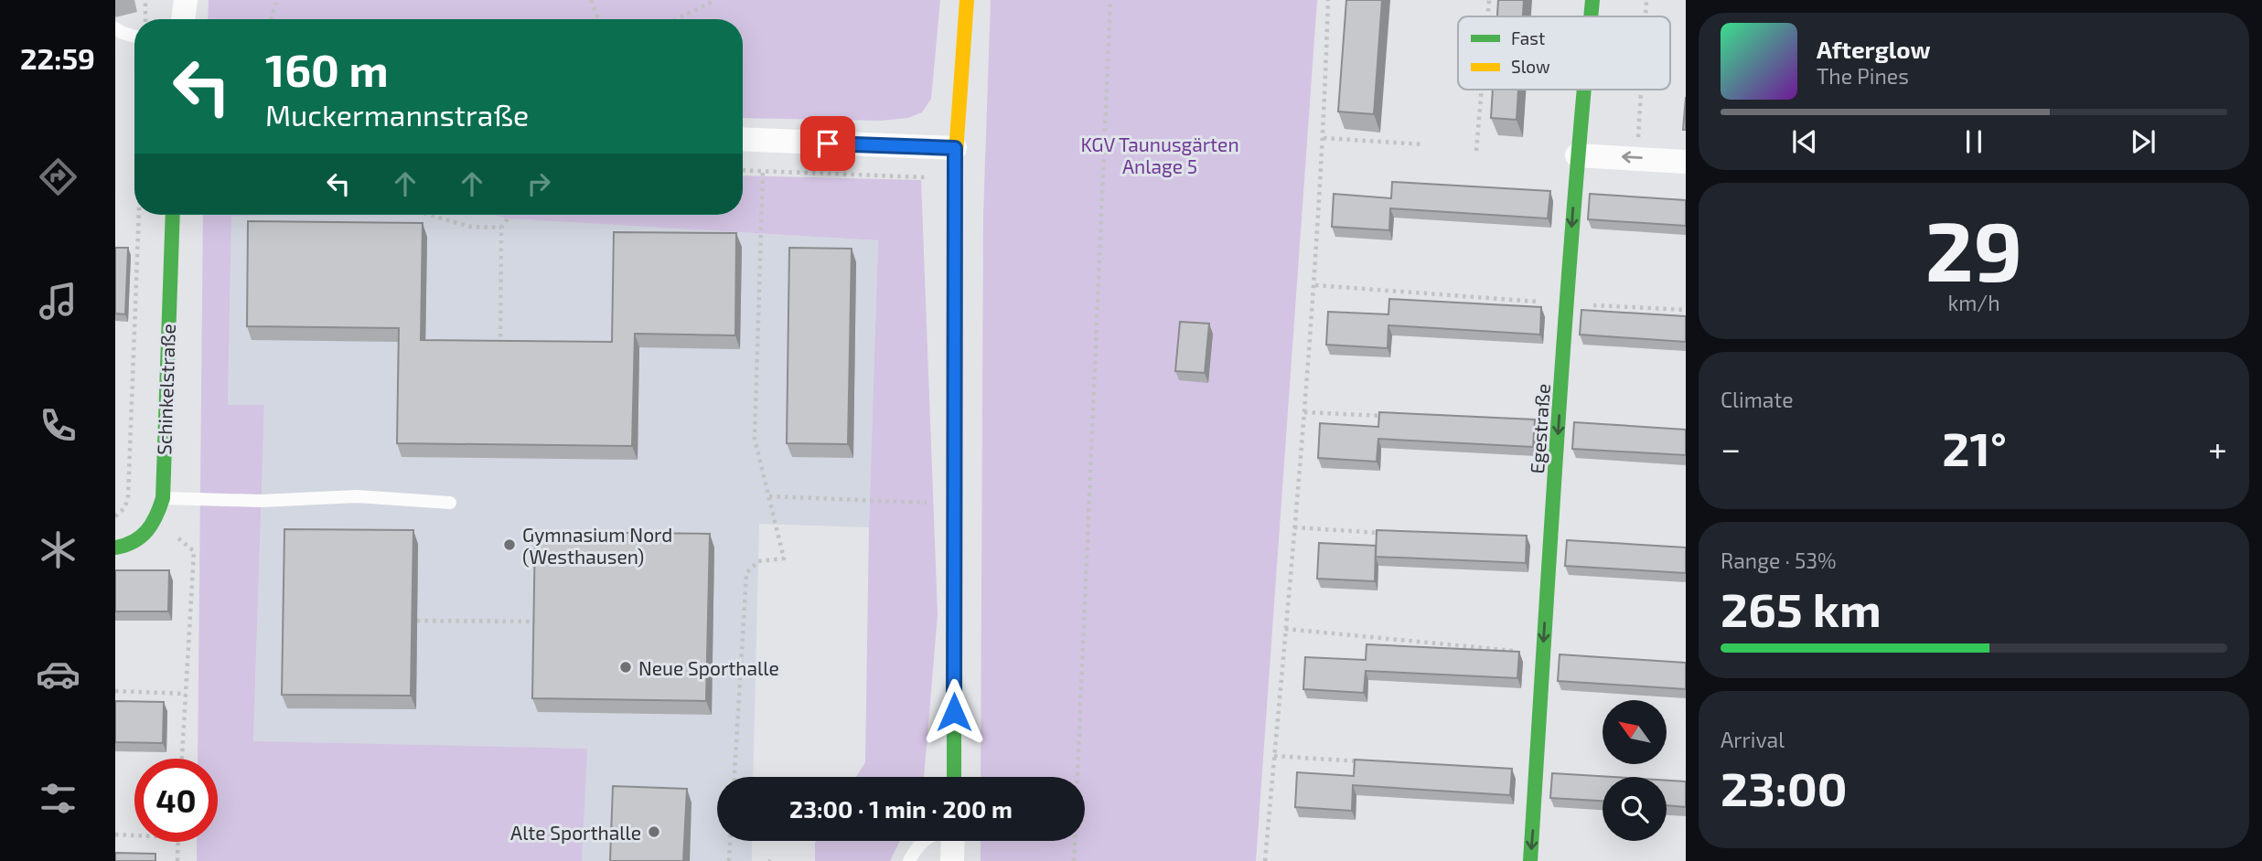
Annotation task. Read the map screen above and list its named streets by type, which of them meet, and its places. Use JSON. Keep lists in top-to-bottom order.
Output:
{
  "streets": {
    "street": ["Schinkelstraße", "Egestraße"]
  },
  "one_way": ["Egestraße"],
  "parks": ["KGV Taunusgärten Anlage 5"],
  "places": ["Gymnasium Nord (Westhausen)", "Neue Sporthalle", "Alte Sporthalle"],
  "legend": ["Fast", "Slow"],
  "north": "top left",
  "page": {
    "tabs": "22:59",
    "turn": ["160 m", "Muckermannstraße"],
    "song": ["Afterglow", "The Pines"],
    "tile": [
      ["29", "km/h"],
      "Climate",
      ["Range · 53%", "265 km"],
      ["Arrival", "23:00"]
    ],
    "heat": ["−", "21°", "+"],
    "limit": "40",
    "trip": "23:00 · 1 min · 200 m"
  }
}
